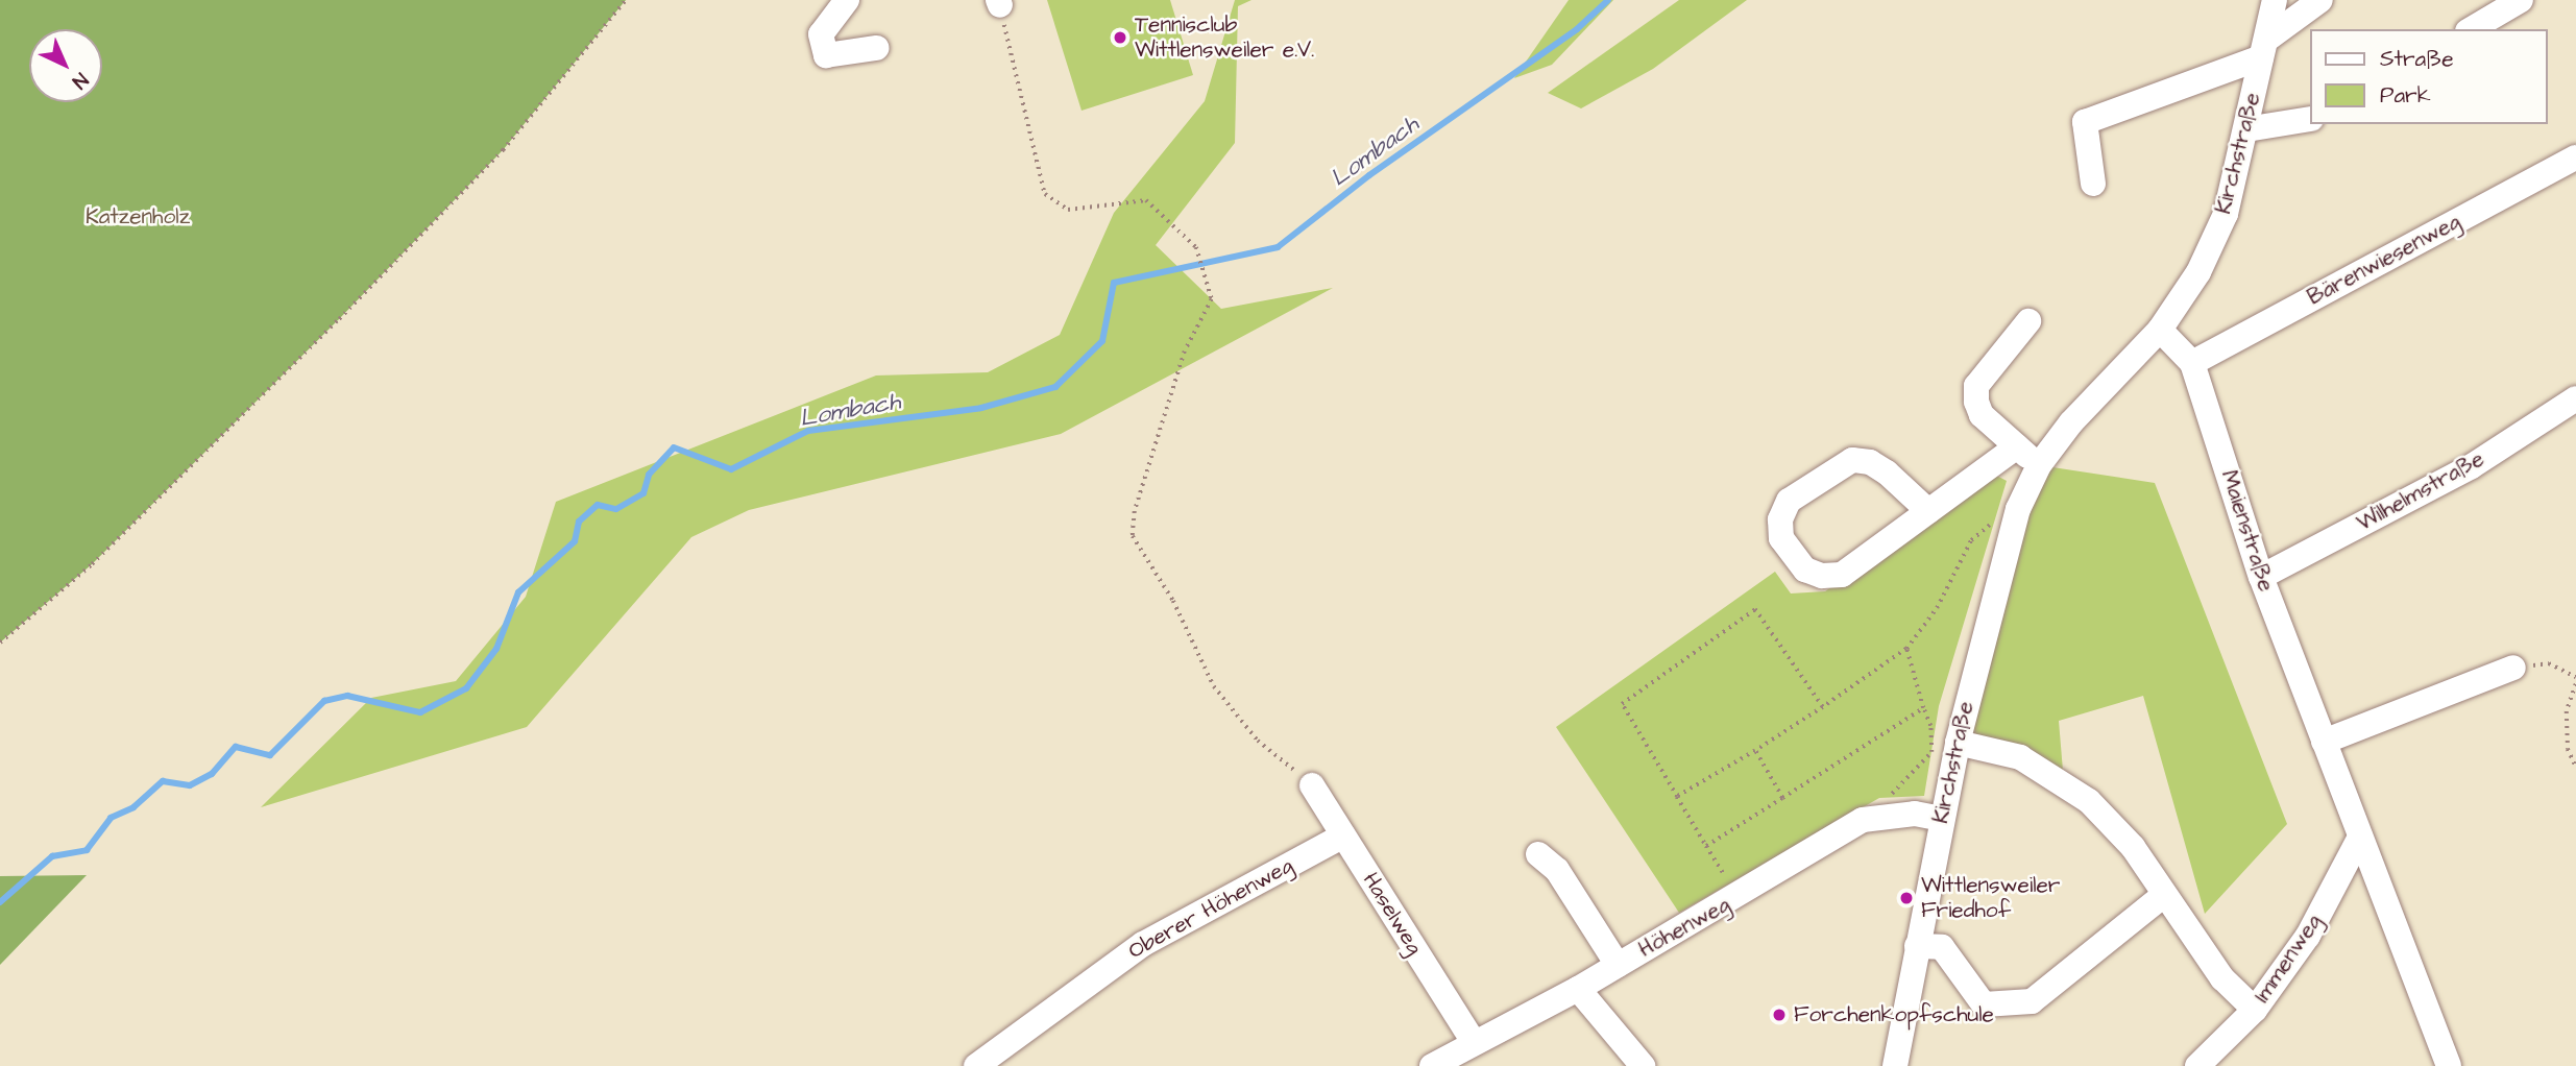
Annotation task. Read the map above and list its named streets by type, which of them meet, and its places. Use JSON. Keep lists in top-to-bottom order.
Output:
{
  "streets": {
    "street": [
      "Kirchstraße",
      "Bärenwiesenweg",
      "Wilhelmstraße",
      "Maienstraße",
      "Oberer Höhenweg",
      "Haselweg",
      "Höhenweg",
      "Immenweg"
    ]
  },
  "crossings": [
    ["Kirchstraße", "Maienstraße"],
    ["Kirchstraße", "Höhenweg"],
    ["Bärenwiesenweg", "Maienstraße"],
    ["Wilhelmstraße", "Maienstraße"],
    ["Maienstraße", "Immenweg"],
    ["Oberer Höhenweg", "Haselweg"],
    ["Haselweg", "Höhenweg"]
  ],
  "water": ["Lombach"],
  "parks": ["Katzenholz"],
  "places": ["Tennisclub Wittlensweiler e.V.", "Wittlensweiler Friedhof", "Forchenkopfschule"],
  "legend": ["Straße", "Park"],
  "north": "bottom right"
}
